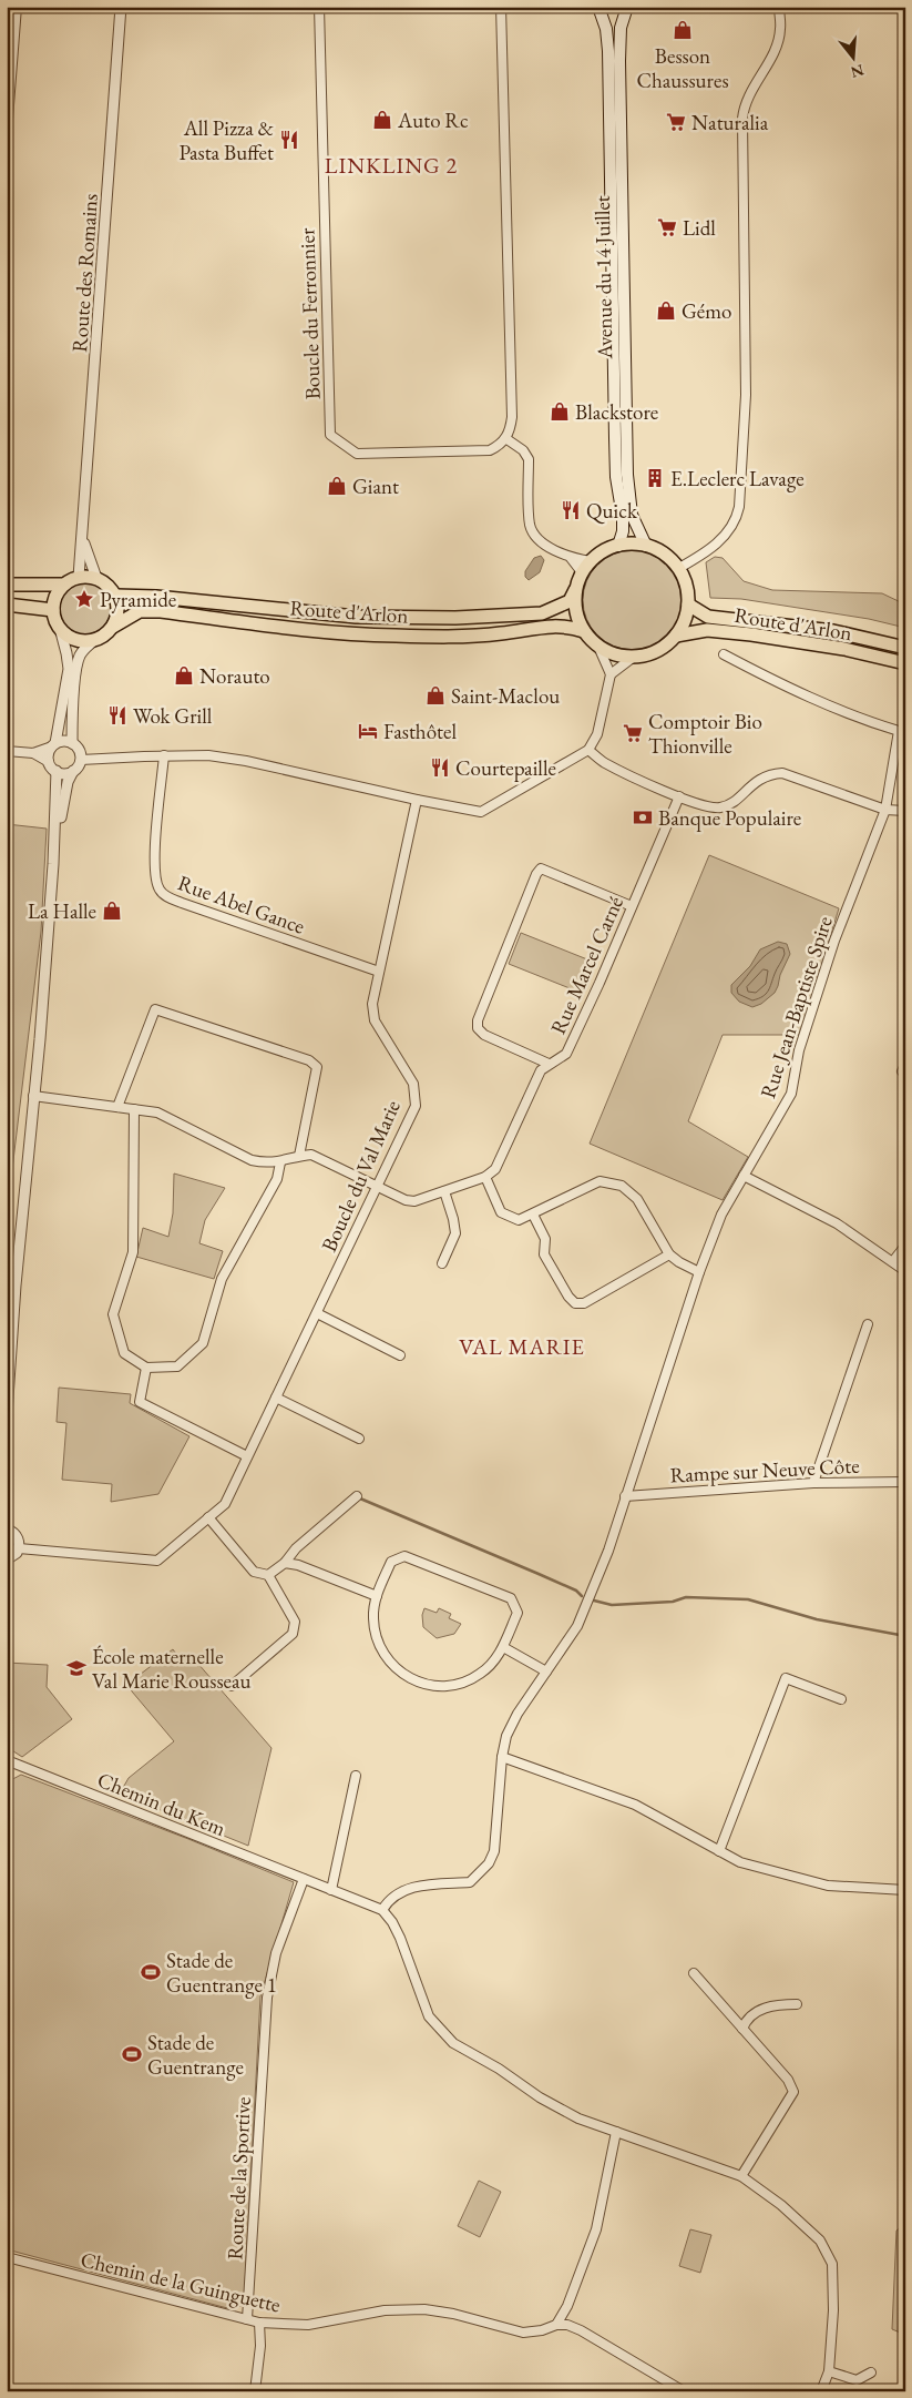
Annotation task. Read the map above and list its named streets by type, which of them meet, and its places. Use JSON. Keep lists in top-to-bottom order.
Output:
{
  "streets": {
    "main road": ["Avenue du 14 Juillet", "Route d'Arlon"],
    "street": [
      "Route des Romains",
      "Boucle du Ferronnier",
      "Rue Abel Gance",
      "Rue Marcel Carné",
      "Rue Jean-Baptiste Spire",
      "Boucle du Val Marie",
      "Rampe sur Neuve Côte",
      "Chemin du Kem",
      "Route de la Sportive",
      "Chemin de la Guinguette"
    ]
  },
  "crossings": [
    ["Route des Romains", "Route d'Arlon"],
    ["Avenue du 14 Juillet", "Route d'Arlon"],
    ["Rue Abel Gance", "Boucle du Val Marie"],
    ["Rue Jean-Baptiste Spire", "Rampe sur Neuve Côte"],
    ["Rue Jean-Baptiste Spire", "Chemin du Kem"],
    ["Chemin du Kem", "Route de la Sportive"],
    ["Route de la Sportive", "Chemin de la Guinguette"]
  ],
  "districts": ["LINKLING 2", "VAL MARIE"],
  "places": {
    "shop": [
      "Besson Chaussures",
      "Auto Rc",
      "Gémo",
      "Blackstore",
      "Giant",
      "Norauto",
      "Saint-Maclou",
      "La Halle"
    ],
    "supermarket": ["Naturalia", "Lidl", "Comptoir Bio Thionville"],
    "restaurant": [
      "All Pizza & Pasta Buffet",
      "Quick",
      "Wok Grill",
      "Courtepaille"
    ],
    "building": ["E.Leclerc Lavage"],
    "place": ["Pyramide"],
    "hotel": ["Fasthôtel"],
    "bank": ["Banque Populaire"],
    "school or university": ["École maternelle Val Marie Rousseau"],
    "sports": ["Stade de Guentrange 1", "Stade de Guentrange"]
  },
  "north": "bottom"
}
